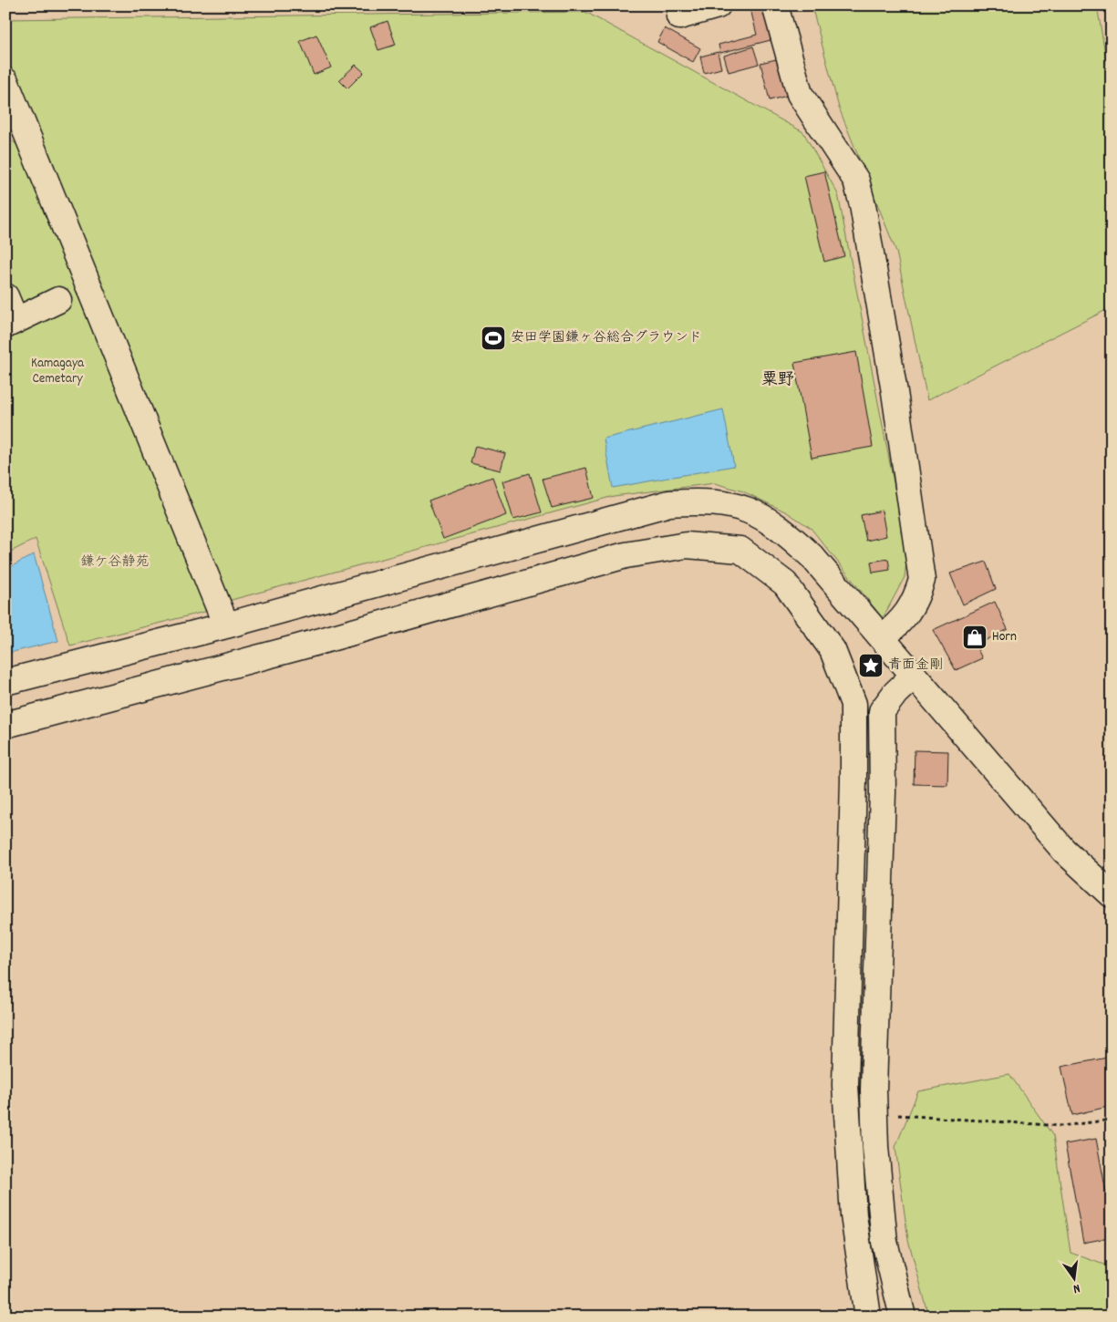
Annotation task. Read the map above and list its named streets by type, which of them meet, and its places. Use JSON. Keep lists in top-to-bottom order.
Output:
{
  "districts": ["粟野"],
  "parks": ["Kamagaya Cemetary", "鎌ケ谷静苑"],
  "places": {
    "sports": ["安田学園鎌ヶ谷総合グラウンド"],
    "shop": ["Horn"],
    "place": ["青面金剛"]
  },
  "north": "bottom"
}
